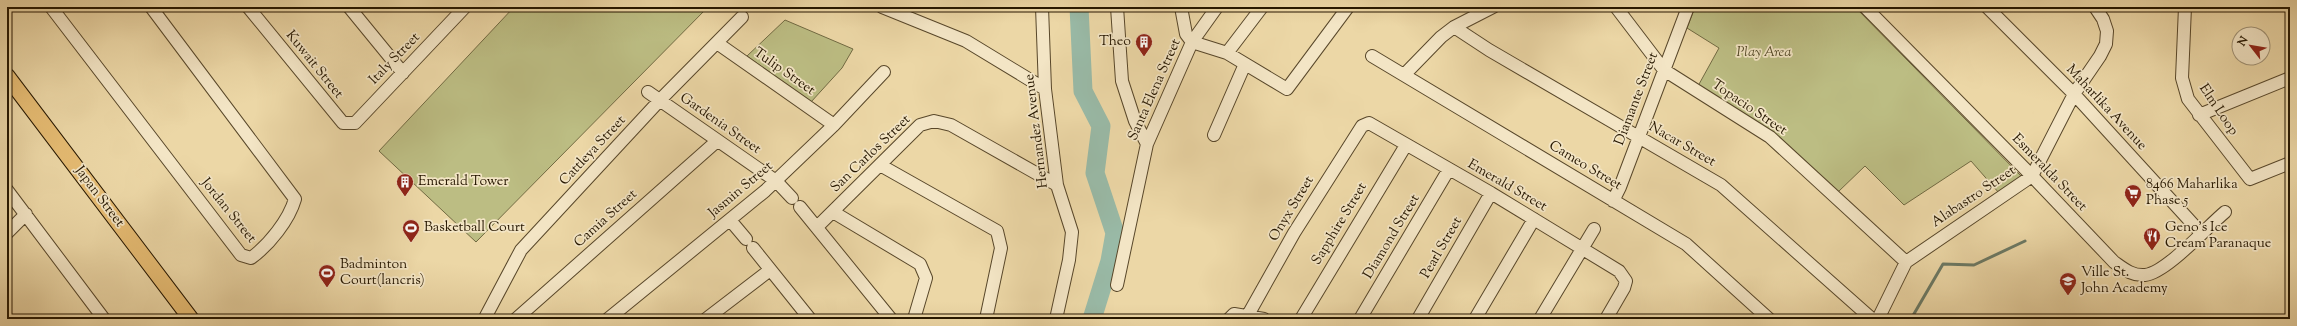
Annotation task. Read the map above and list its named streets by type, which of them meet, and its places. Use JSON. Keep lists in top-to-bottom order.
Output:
{
  "streets": {
    "main road": ["Japan Street"],
    "street": [
      "Italy Street",
      "Kuwait Street",
      "Tulip Street",
      "Santa Elena Street",
      "Diamante Street",
      "Topacio Street",
      "Maharlika Avenue",
      "Elm Loop",
      "Gardenia Street",
      "Hernandez Avenue",
      "Nacar Street",
      "Cattleya Street",
      "San Carlos Street",
      "Cameo Street",
      "Esmeralda Street",
      "Emerald Street",
      "Jasmin Street",
      "Alabastro Street",
      "Onyx Street",
      "Jordan Street",
      "Camia Street",
      "Sapphire Street",
      "Diamond Street",
      "Pearl Street"
    ]
  },
  "crossings": [
    ["Italy Street", "Kuwait Street"],
    ["Tulip Street", "Cattleya Street"],
    ["Tulip Street", "Jasmin Street"],
    ["Diamante Street", "Topacio Street"],
    ["Diamante Street", "Nacar Street"],
    ["Diamante Street", "Cameo Street"],
    ["Topacio Street", "Alabastro Street"],
    ["Maharlika Avenue", "Esmeralda Street"],
    ["Maharlika Avenue", "Alabastro Street"],
    ["Gardenia Street", "Cattleya Street"],
    ["Gardenia Street", "San Carlos Street"],
    ["Gardenia Street", "Jasmin Street"],
    ["Gardenia Street", "Camia Street"],
    ["Hernandez Avenue", "San Carlos Street"],
    ["Esmeralda Street", "Alabastro Street"],
    ["Emerald Street", "Onyx Street"],
    ["Emerald Street", "Sapphire Street"],
    ["Emerald Street", "Diamond Street"],
    ["Emerald Street", "Pearl Street"]
  ],
  "parks": ["Play Area"],
  "places": {
    "building": ["Theo", "Emerald Tower"],
    "supermarket": ["8466 Maharlika Phase 5"],
    "sports": ["Basketball Court", "Badminton Court(lancris)"],
    "restaurant": ["Geno’s Ice Cream Paranaque"],
    "school or university": ["Ville St. John Academy"]
  },
  "north": "top left"
}
